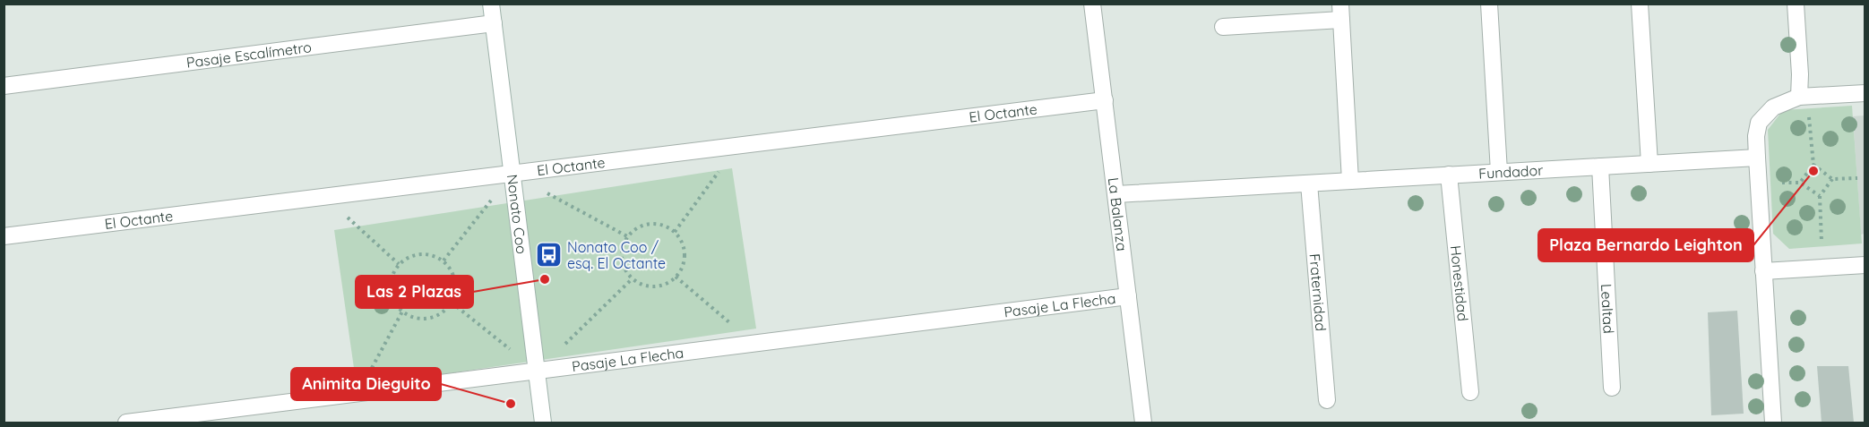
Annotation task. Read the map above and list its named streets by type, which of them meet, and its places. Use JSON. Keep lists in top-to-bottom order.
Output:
{
  "streets": {
    "street": [
      "Pasaje Escalímetro",
      "El Octante",
      "Fundador",
      "Nonato Coo",
      "La Balanza",
      "Honestidad",
      "Fraternidad",
      "Pasaje La Flecha",
      "Lealtad"
    ]
  },
  "crossings": [
    ["Pasaje Escalímetro", "Nonato Coo"],
    ["El Octante", "Nonato Coo"],
    ["El Octante", "La Balanza"],
    ["Fundador", "La Balanza"],
    ["Fundador", "Honestidad"],
    ["Fundador", "Fraternidad"],
    ["Fundador", "Lealtad"],
    ["Nonato Coo", "Pasaje La Flecha"],
    ["La Balanza", "Pasaje La Flecha"]
  ],
  "places": {
    "other": ["Plaza Bernardo Leighton", "Las 2 Plazas", "Animita Dieguito"],
    "bus stop": ["Nonato Coo / esq. El Octante"]
  }
}
